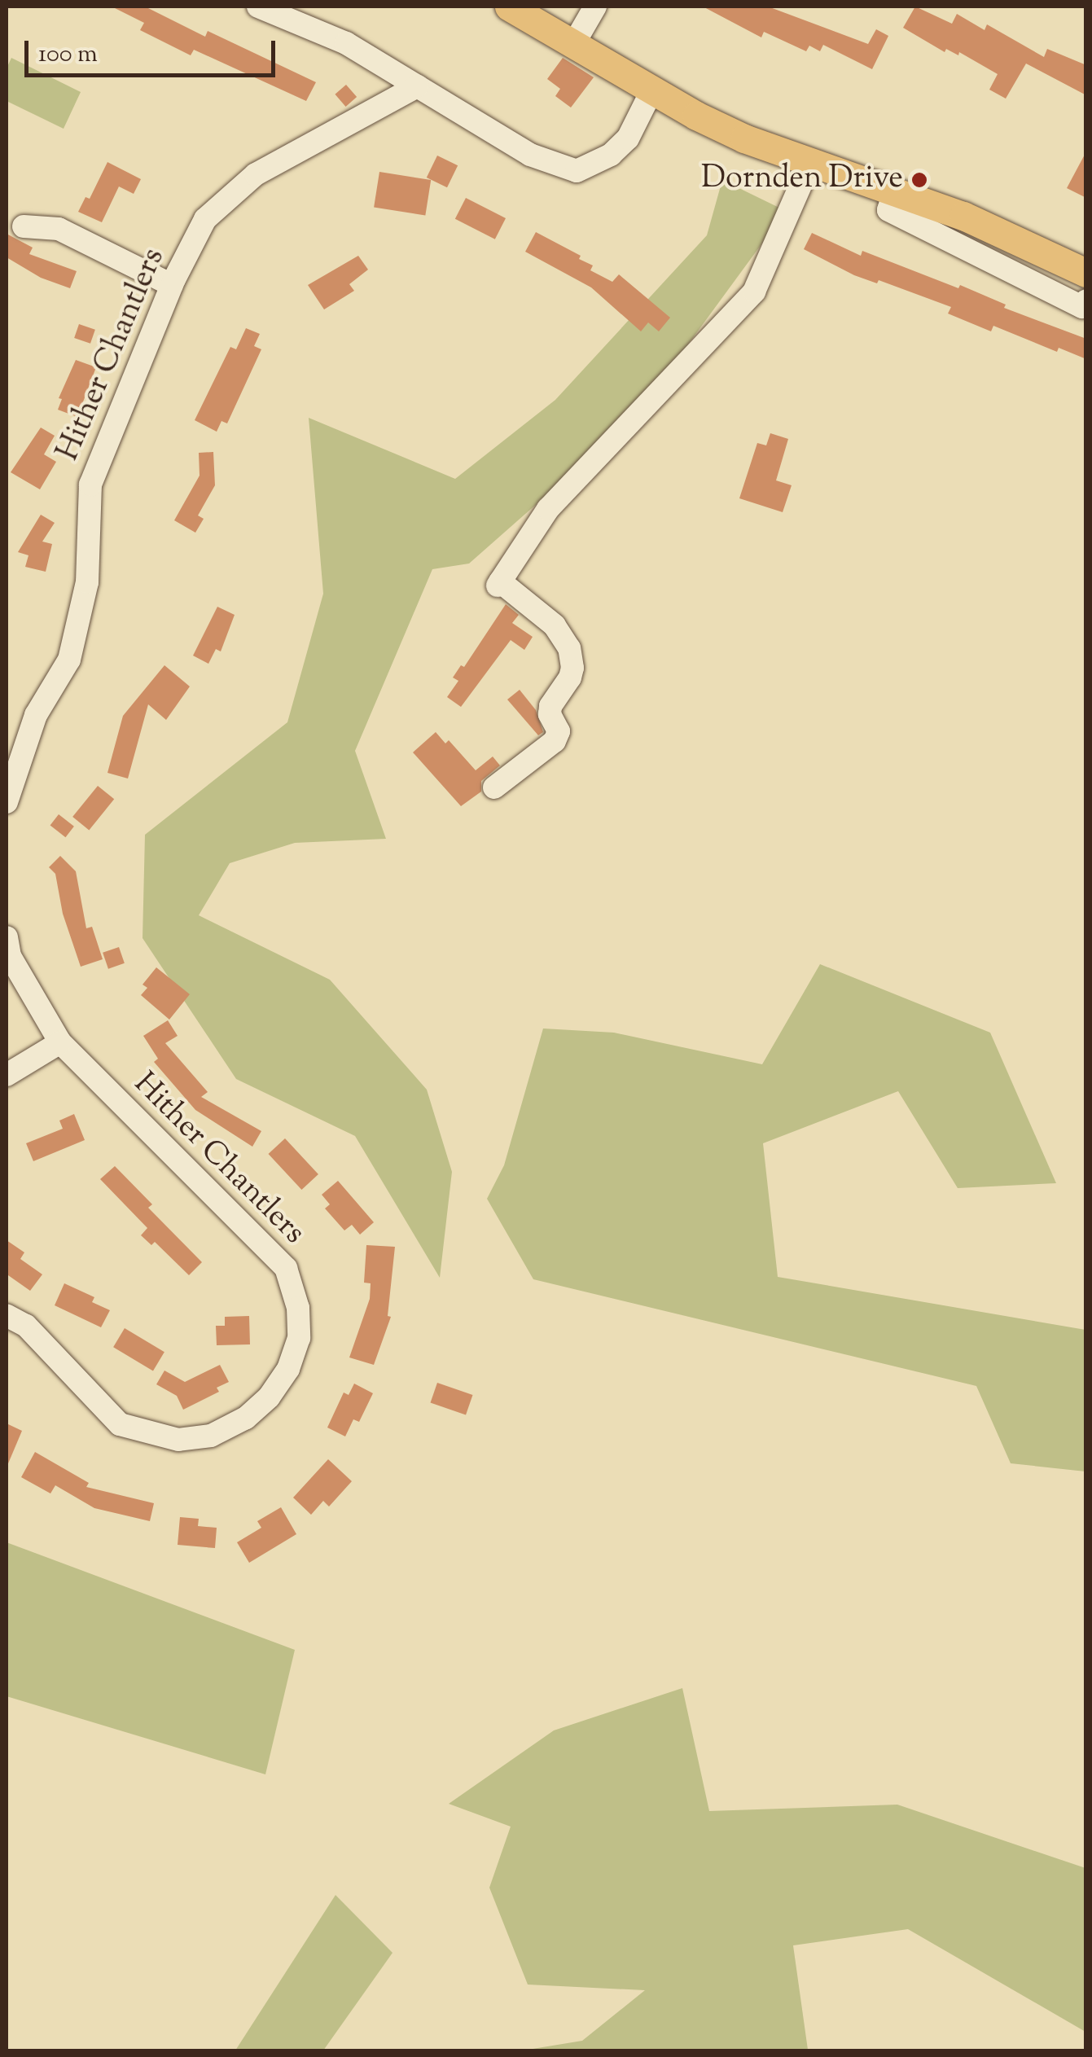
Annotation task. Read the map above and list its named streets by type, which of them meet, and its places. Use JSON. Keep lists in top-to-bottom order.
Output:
{
  "streets": {
    "street": ["Hither Chantlers"]
  },
  "places": ["Dornden Drive"],
  "scale_bar": "100 m"
}
